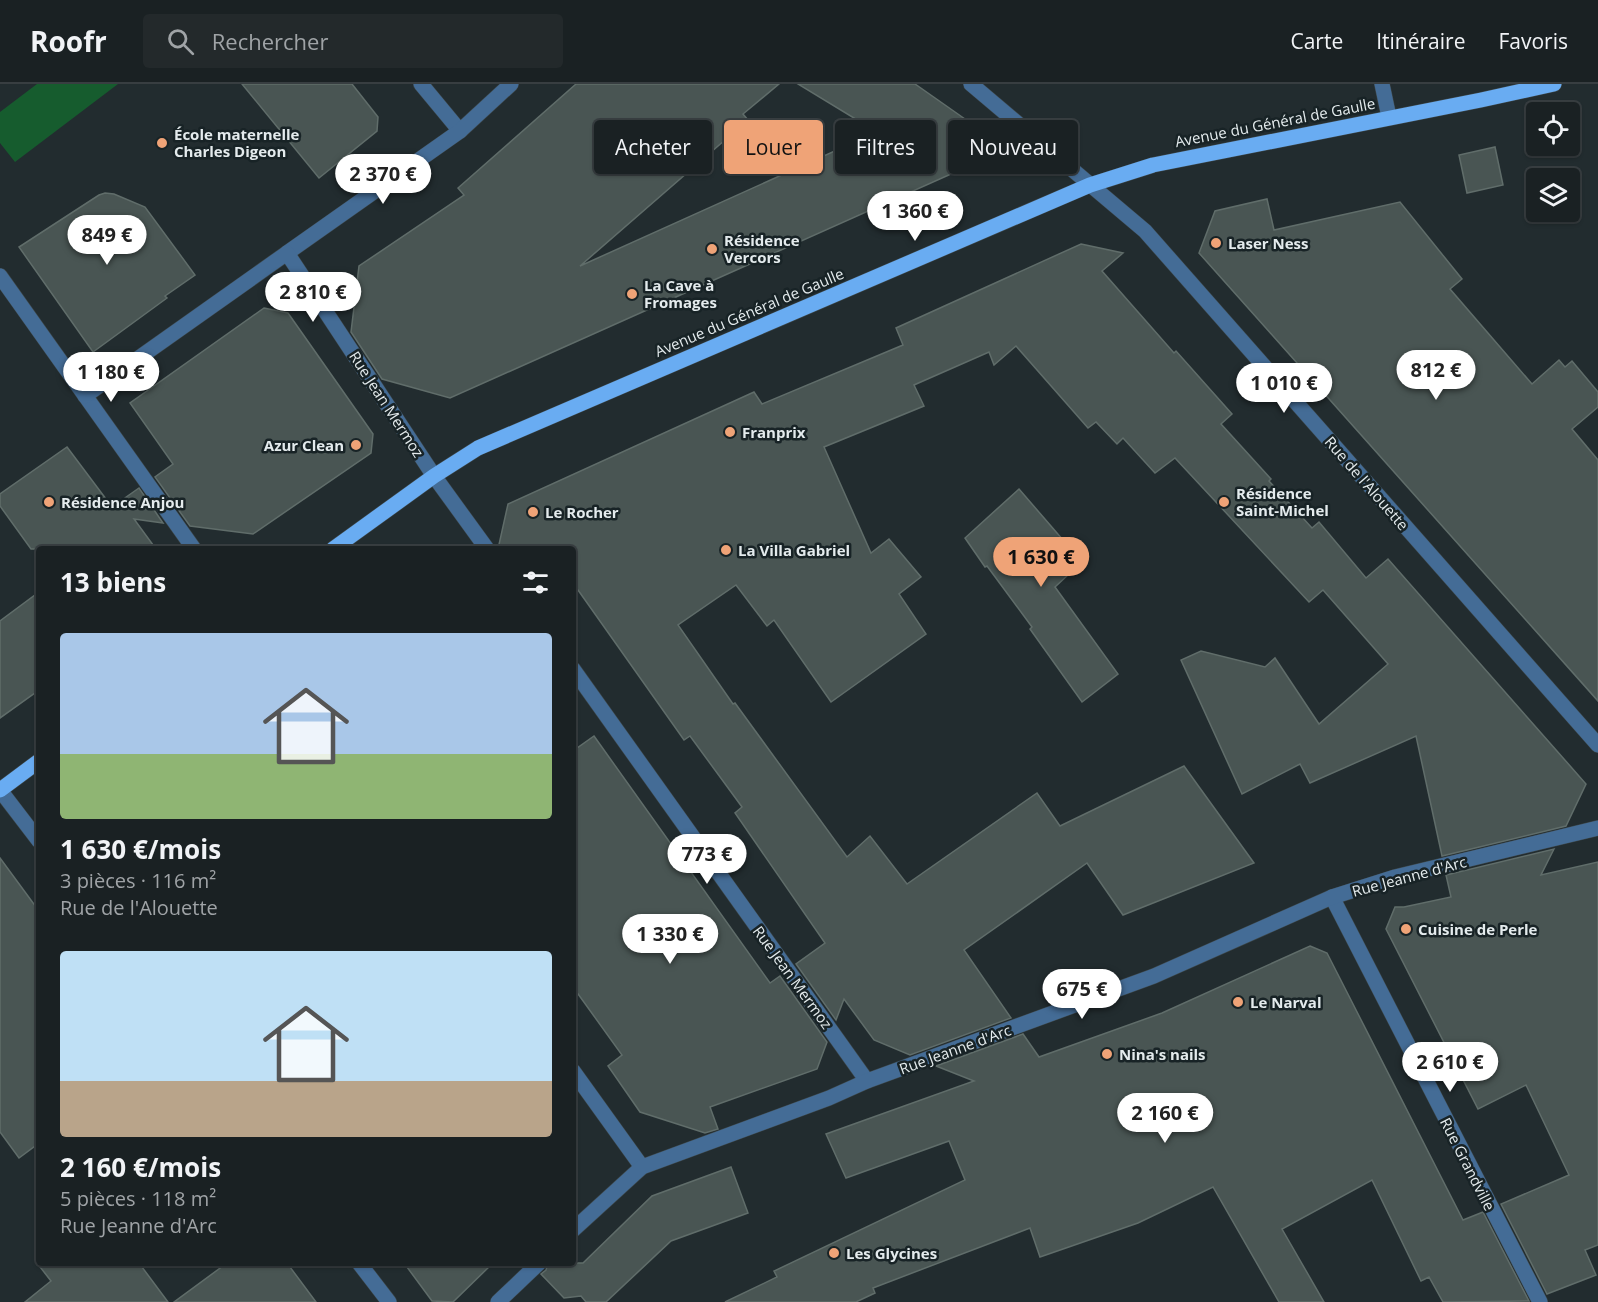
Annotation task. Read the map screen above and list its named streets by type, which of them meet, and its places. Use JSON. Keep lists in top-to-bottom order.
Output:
{
  "streets": {
    "main road": ["Avenue du Général de Gaulle"],
    "street": [
      "Rue Jean Mermoz",
      "Rue de l'Alouette",
      "Rue Jeanne d'Arc",
      "Rue Grandville"
    ]
  },
  "crossings": [
    ["Avenue du Général de Gaulle", "Rue Jean Mermoz"],
    ["Avenue du Général de Gaulle", "Rue de l'Alouette"],
    ["Rue Jean Mermoz", "Rue Jeanne d'Arc"],
    ["Rue Jeanne d'Arc", "Rue Grandville"]
  ],
  "places": [
    "École maternelle Charles Digeon",
    "Laser Ness",
    "Résidence Vercors",
    "La Cave à Fromages",
    "Franprix",
    "Azur Clean",
    "Résidence Anjou",
    "Résidence Saint-Michel",
    "Le Rocher",
    "La Villa Gabriel",
    "Cuisine de Perle",
    "Le Narval",
    "Nina's nails",
    "Les Glycines"
  ],
  "page": {
    "header": "Roofr",
    "search": "Rechercher",
    "nav": ["Carte", "Itinéraire", "Favoris"],
    "chip": [
      "Acheter",
      "Louer",
      "Filtres",
      "Nouveau"
    ],
    "price": [
      "2 370 €",
      "1 360 €",
      "849 €",
      "2 810 €",
      "812 €",
      "1 180 €",
      "1 010 €",
      "1 630 €",
      "773 €",
      "1 330 €",
      "675 €",
      "2 610 €",
      "2 160 €"
    ],
    "heading": "13 biens",
    "list": [
      {
        "name": "1 630 €/mois",
        "note": "3 pièces · 116 m² · Rue de l'Alouette"
      },
      {
        "name": "2 160 €/mois",
        "note": "5 pièces · 118 m² · Rue Jeanne d'Arc"
      }
    ]
  }
}
